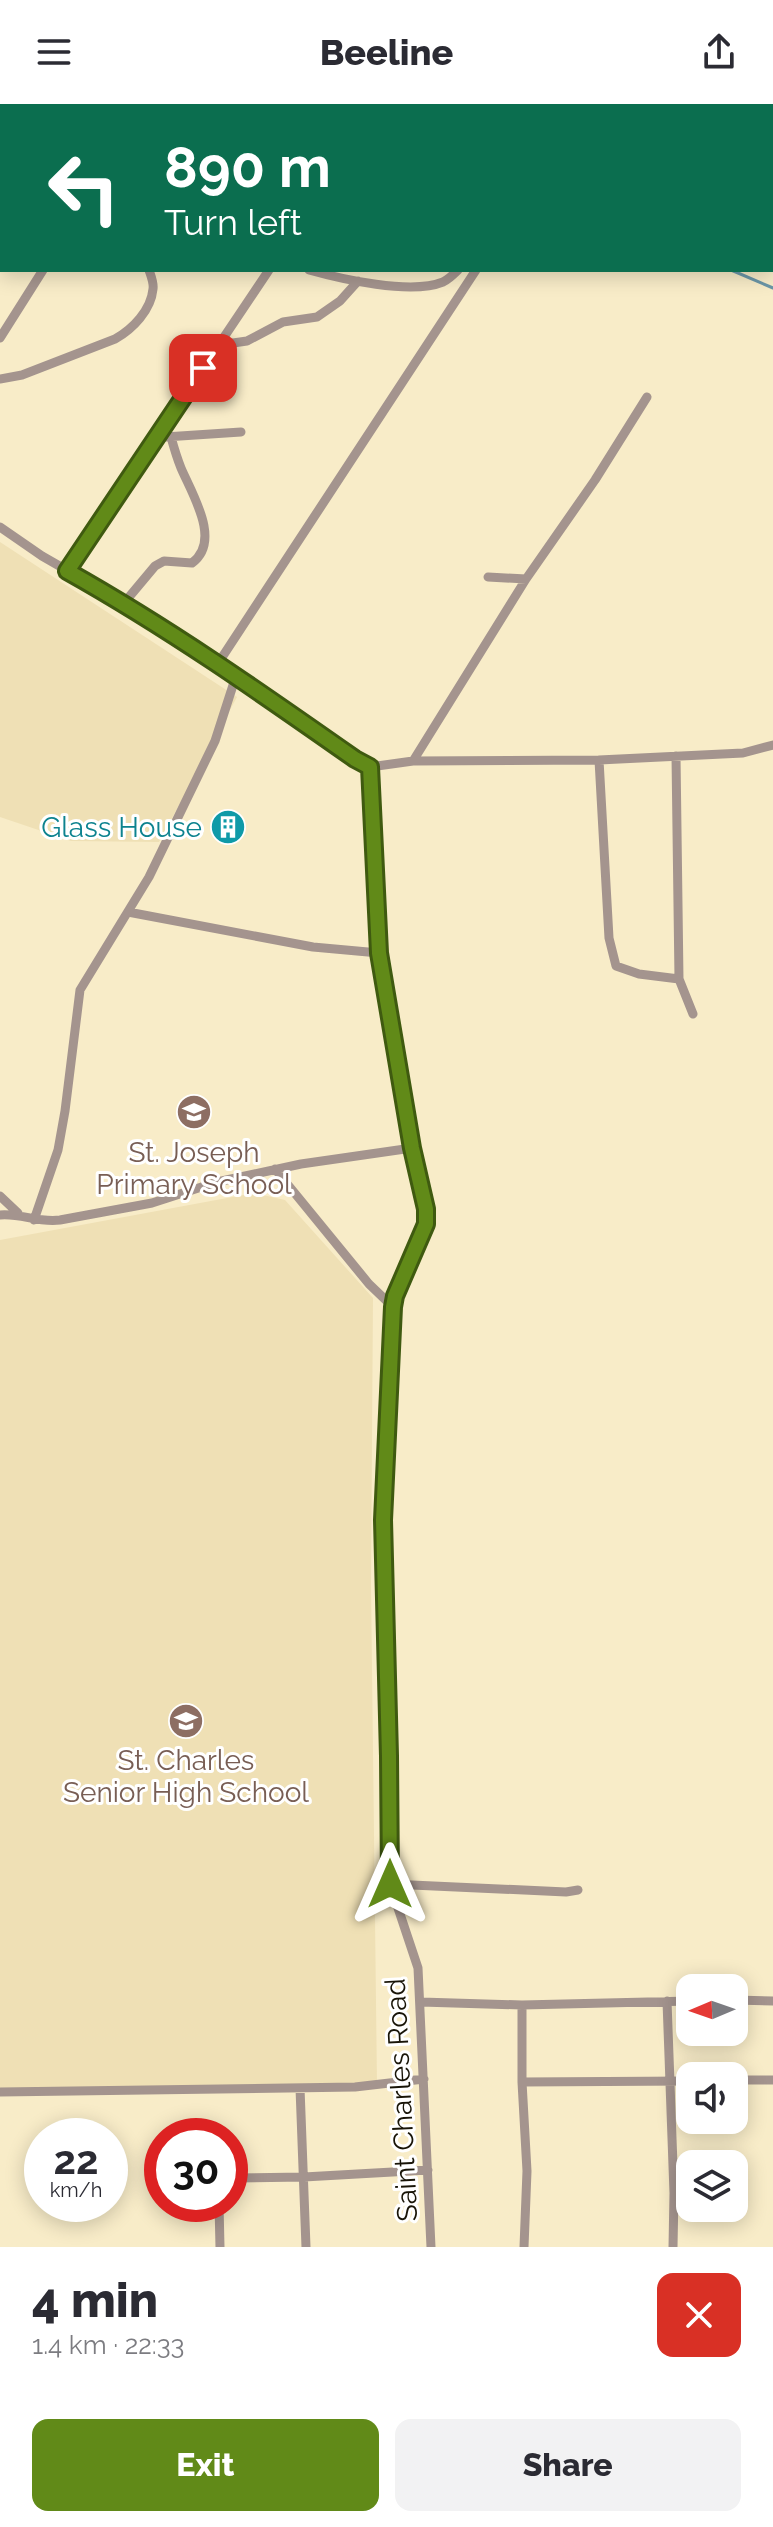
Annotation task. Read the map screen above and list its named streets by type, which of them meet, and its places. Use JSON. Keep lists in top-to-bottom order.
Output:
{
  "streets": {
    "street": ["Saint Charles Road"]
  },
  "places": {
    "building": ["Glass House"],
    "school or university": ["St. Joseph Primary School", "St. Charles Senior High School"]
  },
  "north": "left",
  "page": {
    "header": "Beeline",
    "turn": ["890 m", "Turn left"],
    "speed": "22 km/h",
    "limit": "30",
    "heading": ["4 min", "1.4 km · 22:33"],
    "buttons": ["Exit", "Share"]
  }
}
